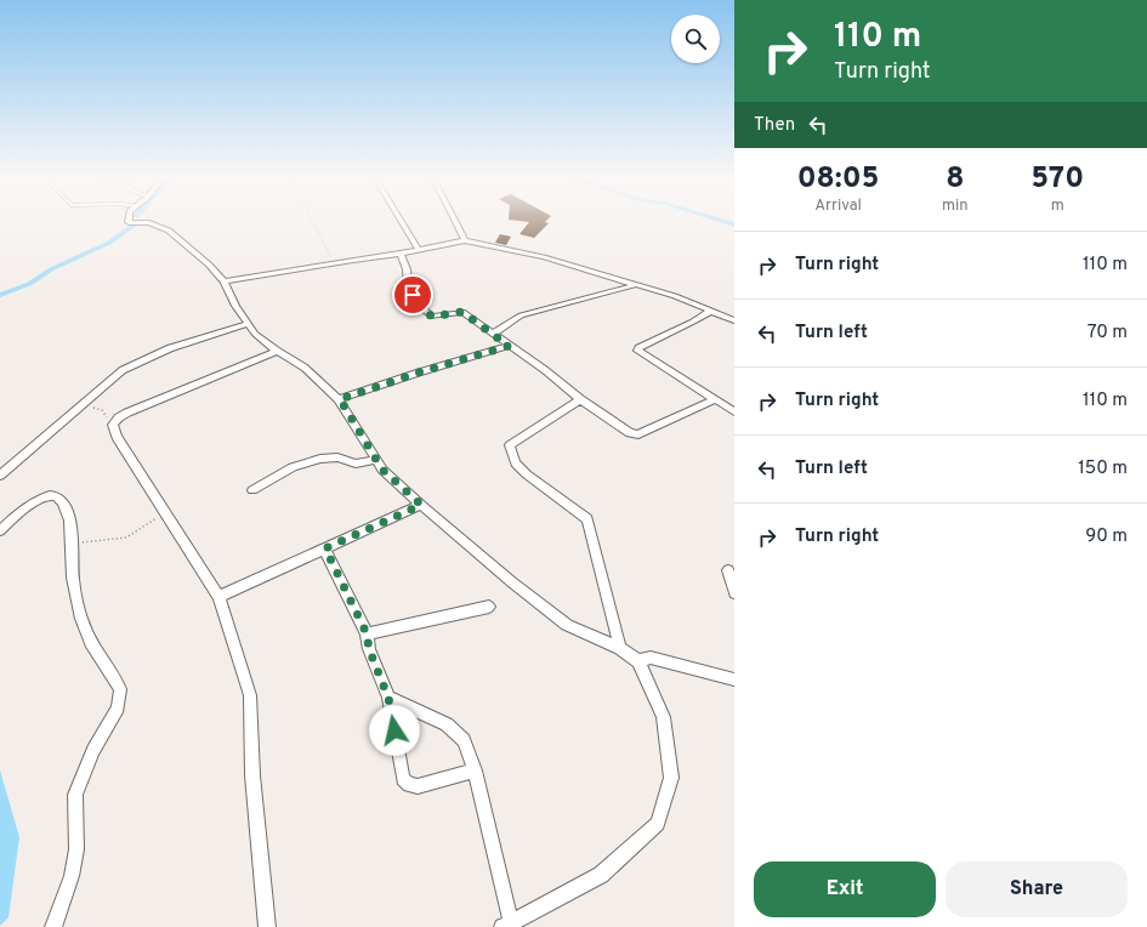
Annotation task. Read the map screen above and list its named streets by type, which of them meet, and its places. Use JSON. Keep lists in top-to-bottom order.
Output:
{
  "page": {
    "turn": ["110 m", "Turn right"],
    "then": "Then",
    "eta": [
      "08:05",
      "Arrival",
      "8",
      "min",
      "570",
      "m"
    ],
    "list": [
      {
        "name": "Turn right",
        "value": "110 m"
      },
      {
        "name": "Turn left",
        "value": "70 m"
      },
      {
        "name": "Turn right",
        "value": "110 m"
      },
      {
        "name": "Turn left",
        "value": "150 m"
      },
      {
        "name": "Turn right",
        "value": "90 m"
      }
    ],
    "buttons": ["Exit", "Share"]
  }
}
